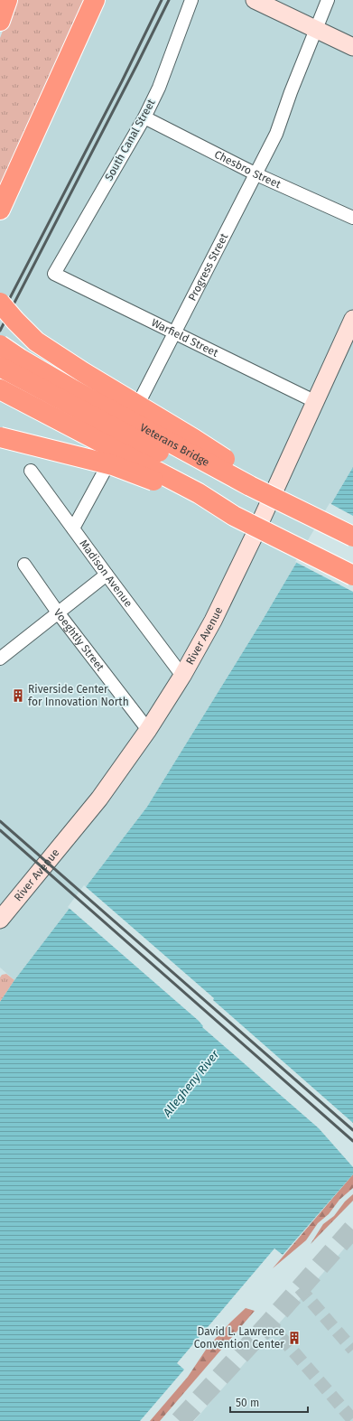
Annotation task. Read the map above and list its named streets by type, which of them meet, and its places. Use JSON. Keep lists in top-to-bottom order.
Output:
{
  "streets": {
    "highway": ["Veterans Bridge"],
    "street": [
      "South Canal Street",
      "Chesbro Street",
      "Progress Street",
      "Warfield Street",
      "Madison Avenue",
      "River Avenue",
      "Voeghtly Street"
    ]
  },
  "crossings": [
    ["South Canal Street", "Chesbro Street"],
    ["South Canal Street", "Warfield Street"],
    ["Chesbro Street", "Progress Street"],
    ["Progress Street", "Warfield Street"],
    ["Progress Street", "Madison Avenue"],
    ["Warfield Street", "River Avenue"],
    ["Madison Avenue", "River Avenue"],
    ["River Avenue", "Voeghtly Street"]
  ],
  "water": ["Allegheny River"],
  "places": {
    "building": ["Riverside Center for Innovation North", "David L. Lawrence Convention Center"]
  },
  "scale_bar": "50 m"
}
